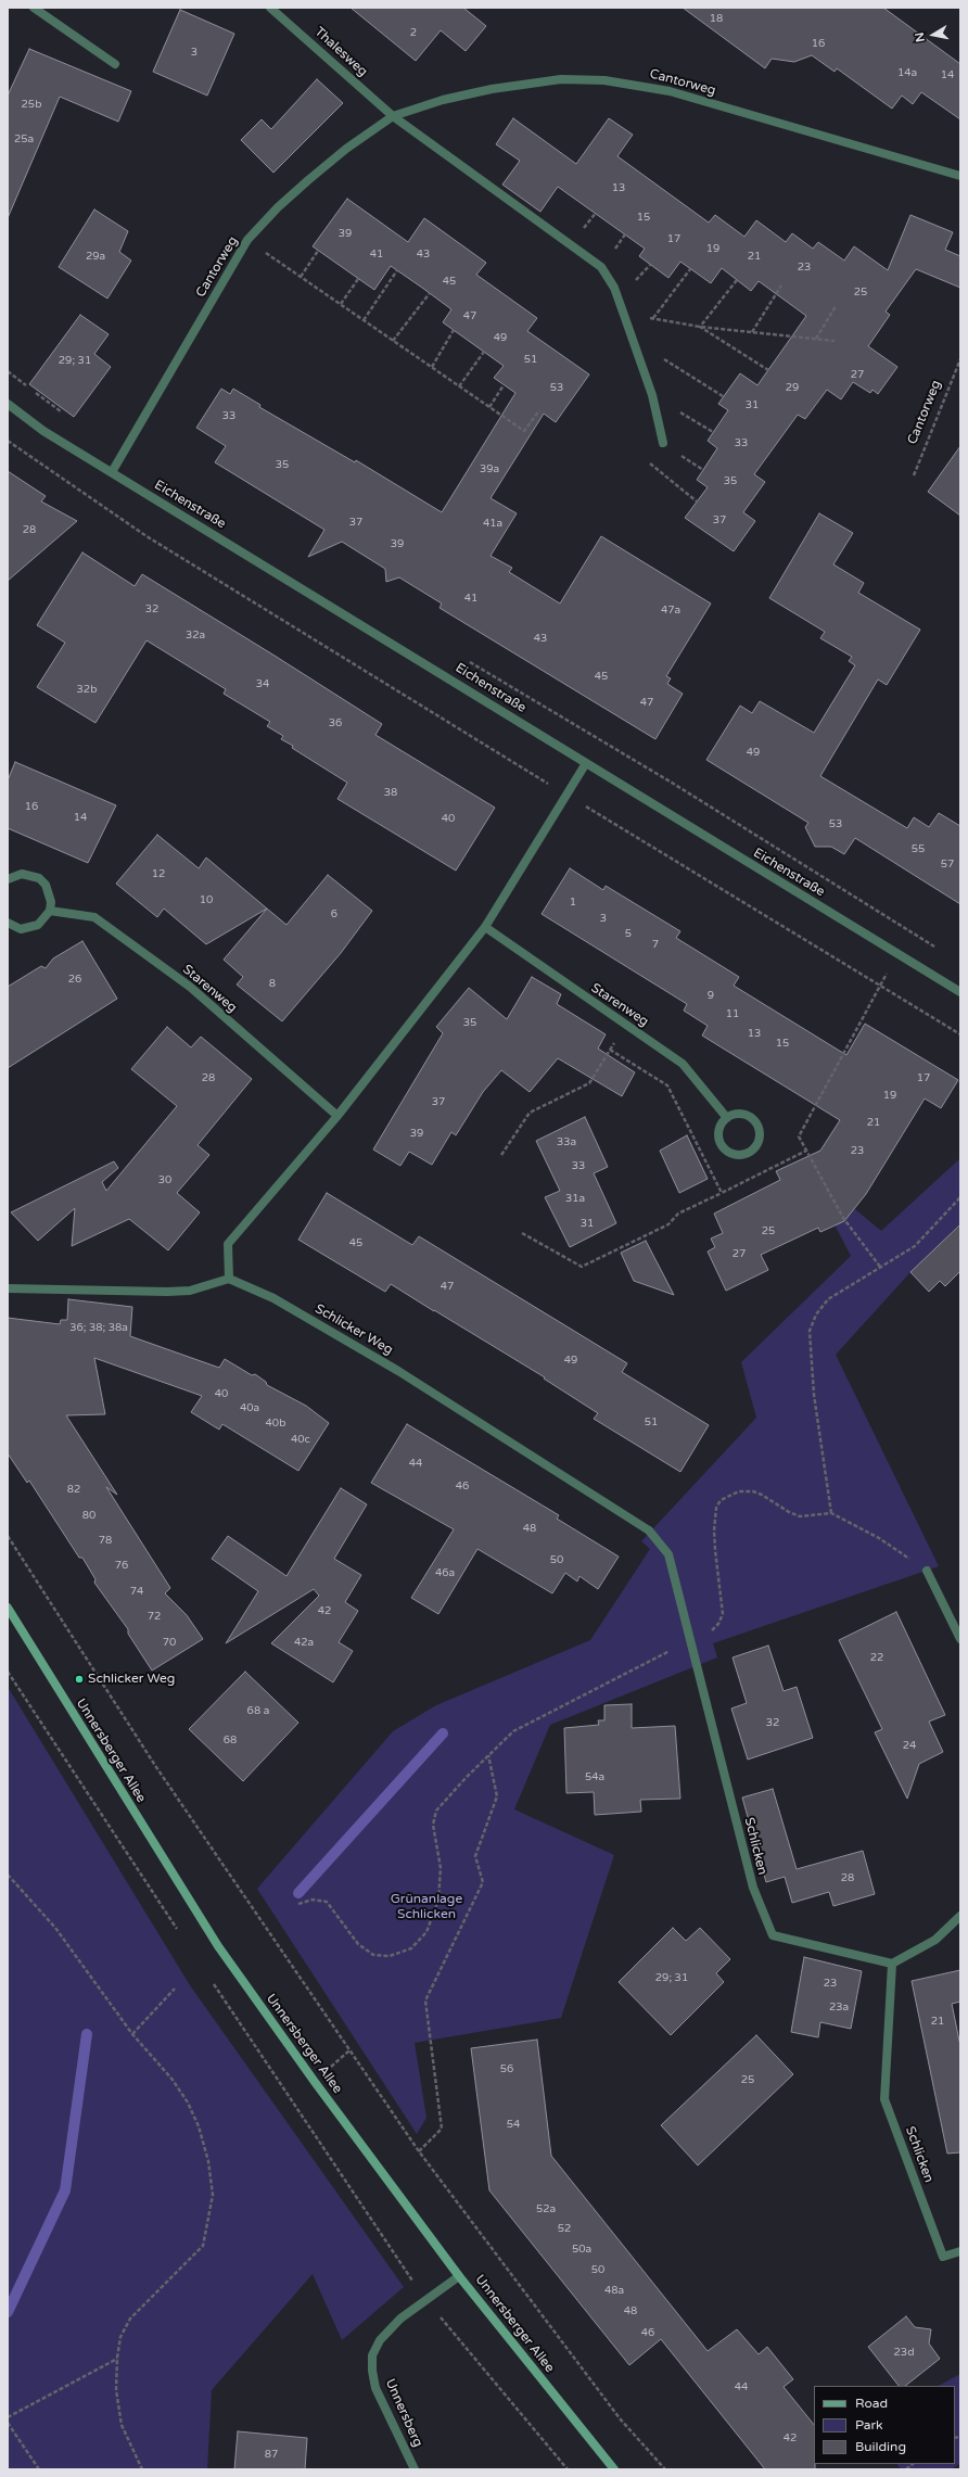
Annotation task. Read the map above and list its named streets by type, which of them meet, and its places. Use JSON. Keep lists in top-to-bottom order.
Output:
{
  "streets": {
    "main road": ["Unnersberger Allee"],
    "street": [
      "Thalesweg",
      "Cantorweg",
      "Eichenstraße",
      "Starenweg",
      "Schlicker Weg",
      "Schlicken",
      "Unnersberg"
    ]
  },
  "crossings": [
    ["Thalesweg", "Cantorweg"],
    ["Cantorweg", "Eichenstraße"],
    ["Schlicker Weg", "Schlicken"],
    ["Unnersberger Allee", "Unnersberg"]
  ],
  "parks": ["Grünanlage Schlicken"],
  "places": ["Schlicker Weg"],
  "house_numbers": [
    "18",
    "2",
    "16",
    "3",
    "14a",
    "14",
    "25b",
    "25a",
    "13",
    "15",
    "39",
    "17",
    "19",
    "41",
    "43",
    "29a",
    "21",
    "23",
    "45",
    "25",
    "47",
    "49",
    "51",
    "29; 31",
    "27",
    "53",
    "29",
    "31",
    "33",
    "33",
    "35",
    "39a",
    "35",
    "37",
    "37",
    "41a",
    "28",
    "39",
    "41",
    "32",
    "47a",
    "32a",
    "43",
    "45",
    "34",
    "32b",
    "47",
    "36",
    "49",
    "38",
    "16",
    "14",
    "40",
    "53",
    "55",
    "57",
    "12",
    "10",
    "1",
    "6",
    "3",
    "5",
    "7",
    "26",
    "8",
    "9",
    "11",
    "35",
    "13",
    "15",
    "28",
    "17",
    "19",
    "37",
    "21",
    "39",
    "33a",
    "23",
    "33",
    "30",
    "31a",
    "31",
    "25",
    "45",
    "27",
    "47",
    "36; 38; 38a",
    "49",
    "40",
    "40a",
    "51",
    "40b",
    "40c",
    "44",
    "46",
    "82",
    "80",
    "48",
    "78",
    "50",
    "76",
    "46a",
    "74",
    "42",
    "72",
    "70",
    "42a",
    "22",
    "68 a",
    "32",
    "68",
    "24",
    "54a",
    "28",
    "29; 31",
    "23",
    "23a",
    "21",
    "56",
    "25",
    "54",
    "52a",
    "52",
    "50a",
    "50",
    "48a",
    "48",
    "46",
    "23d",
    "44",
    "42",
    "87"
  ],
  "legend": ["Road", "Park", "Building"],
  "north": "left"
}
